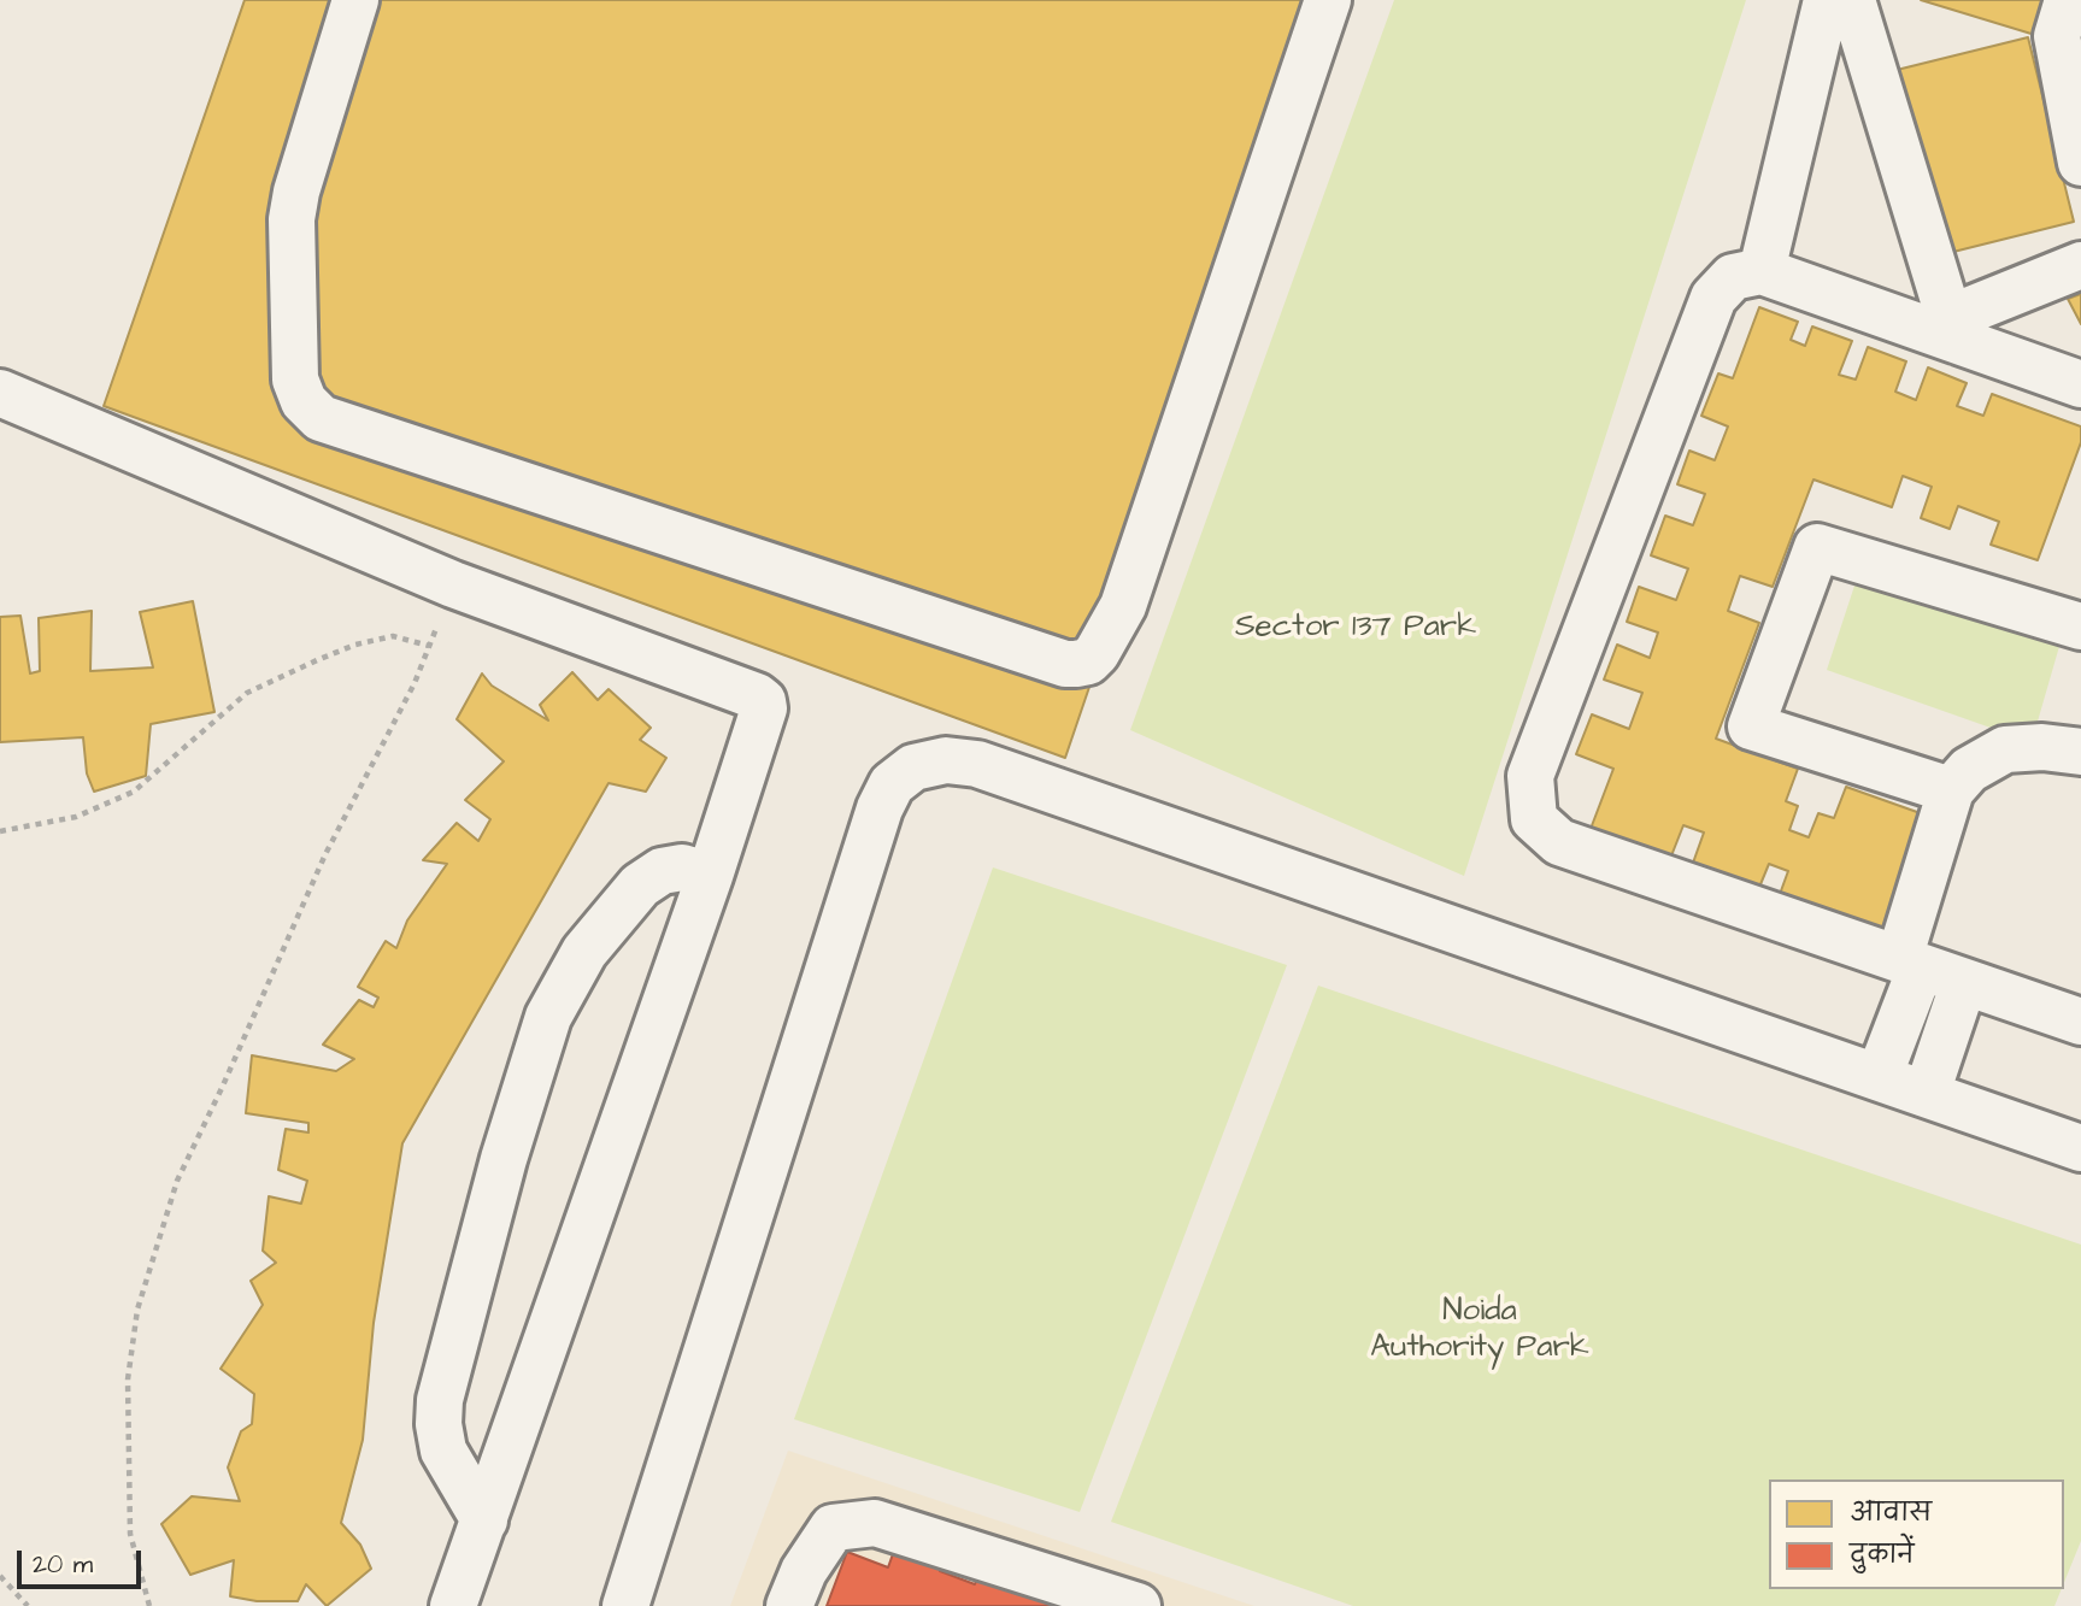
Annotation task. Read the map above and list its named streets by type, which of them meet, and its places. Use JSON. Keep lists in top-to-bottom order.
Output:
{
  "parks": ["Sector 137 Park", "Noida Authority Park"],
  "legend": ["आवास", "दुकानें"],
  "scale_bar": "20 m"
}
